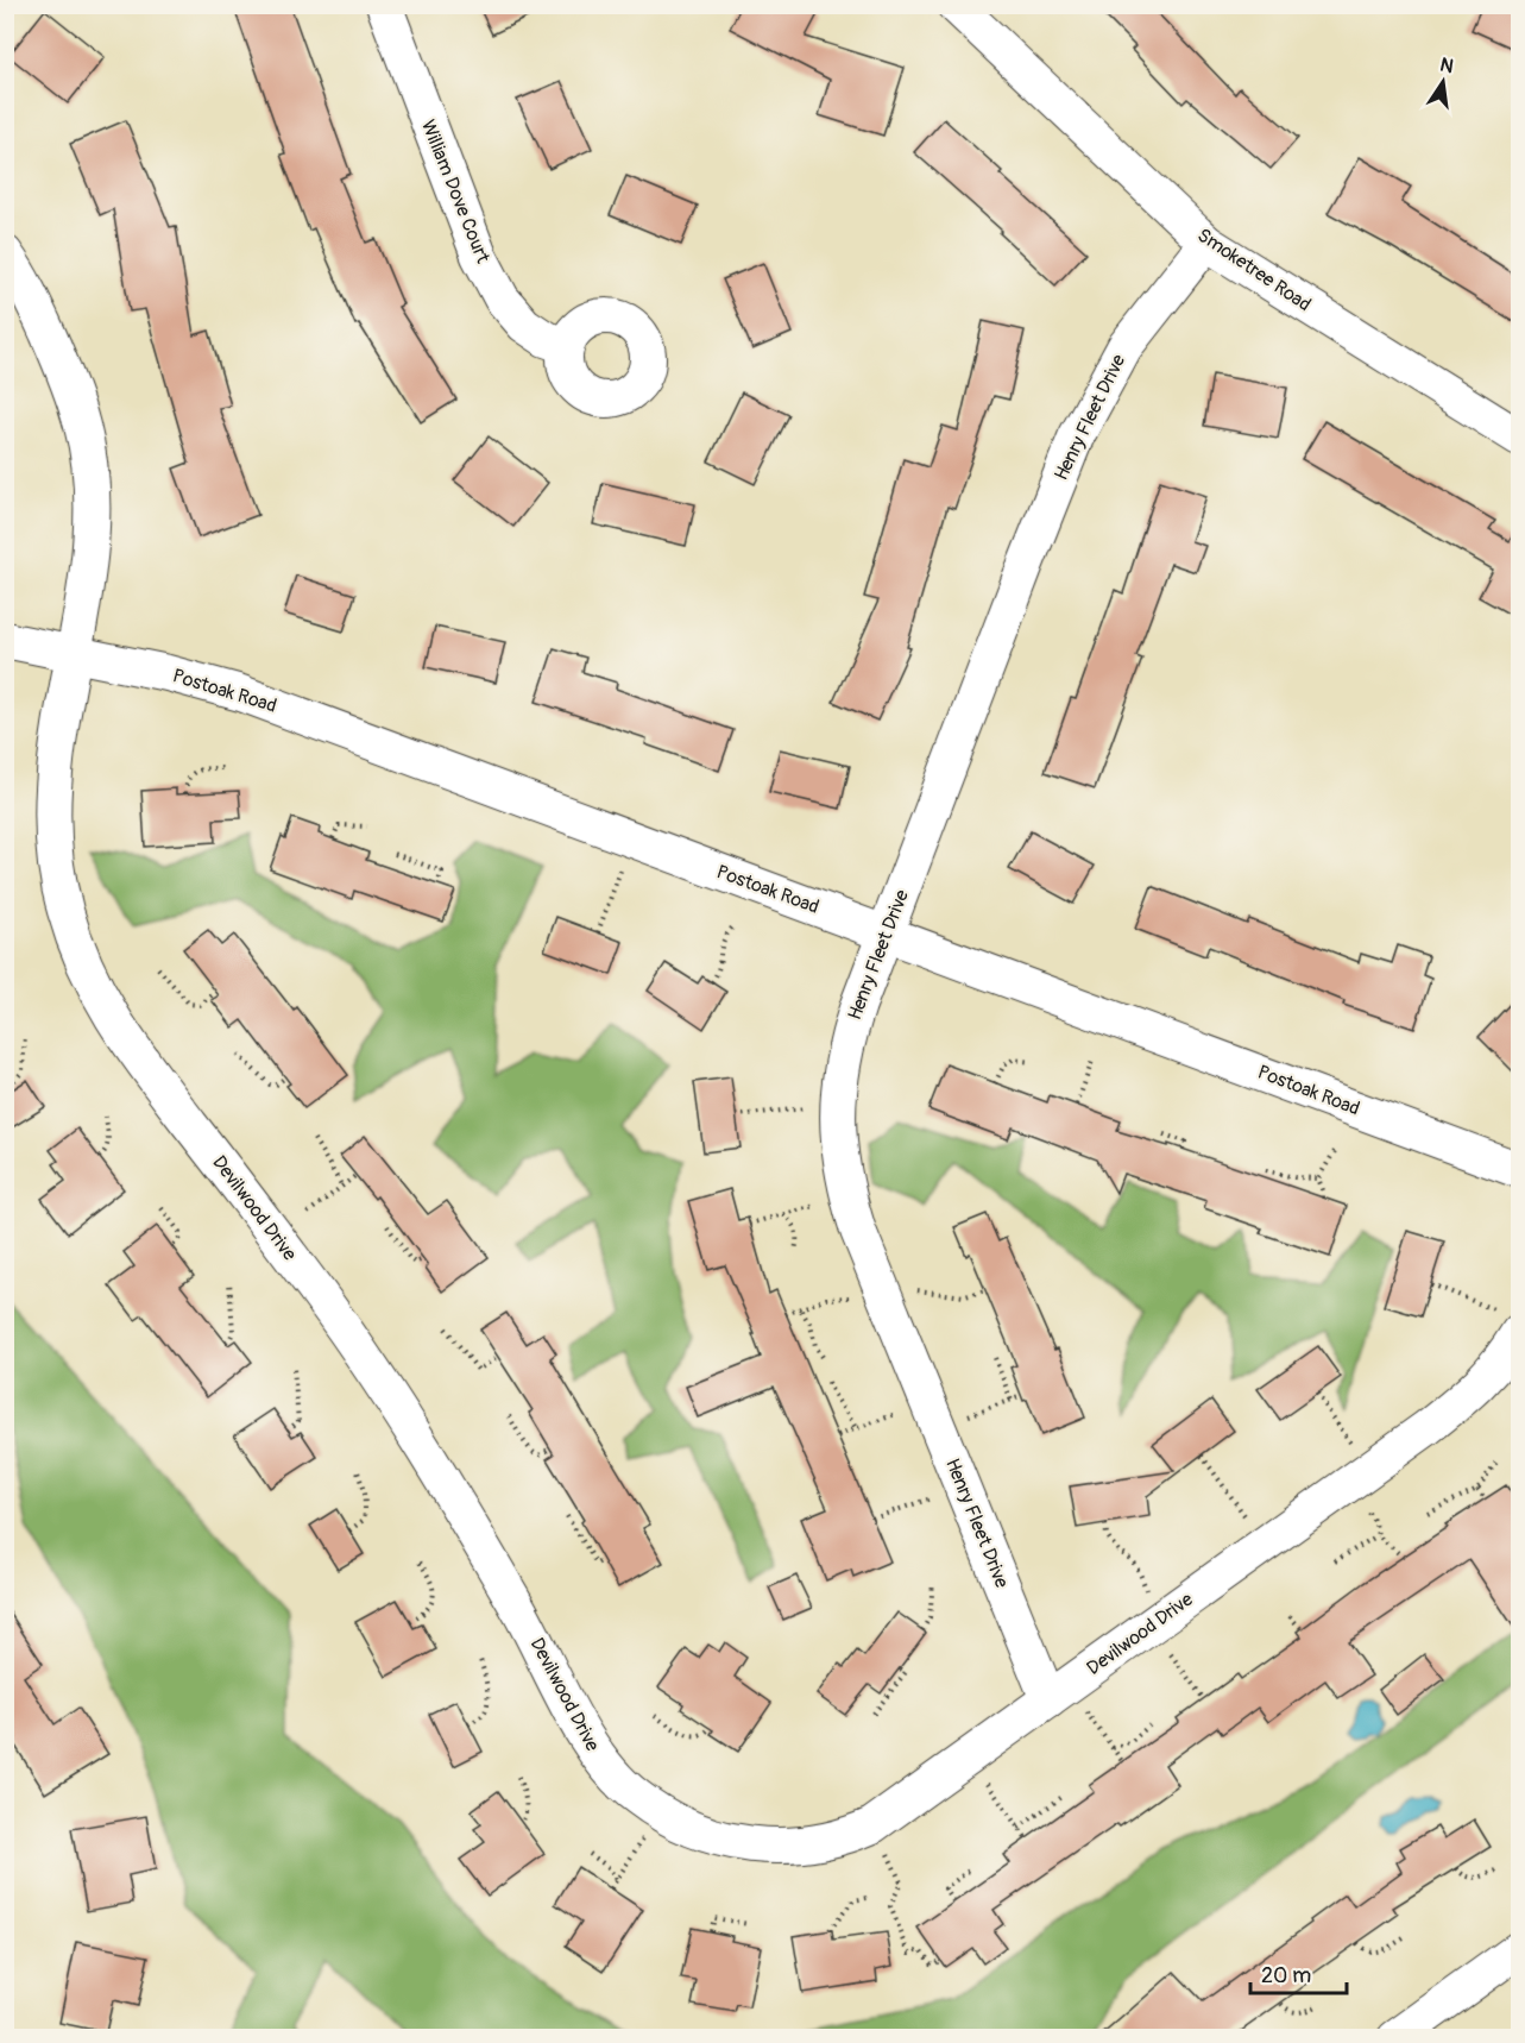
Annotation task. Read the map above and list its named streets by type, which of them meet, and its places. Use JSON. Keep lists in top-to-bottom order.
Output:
{
  "streets": {
    "street": [
      "William Dove Court",
      "Smoketree Road",
      "Henry Fleet Drive",
      "Postoak Road",
      "Devilwood Drive"
    ]
  },
  "crossings": [
    ["Smoketree Road", "Henry Fleet Drive"],
    ["Henry Fleet Drive", "Postoak Road"],
    ["Henry Fleet Drive", "Devilwood Drive"],
    ["Postoak Road", "Devilwood Drive"]
  ],
  "scale_bar": "20 m",
  "north": "top"
}
